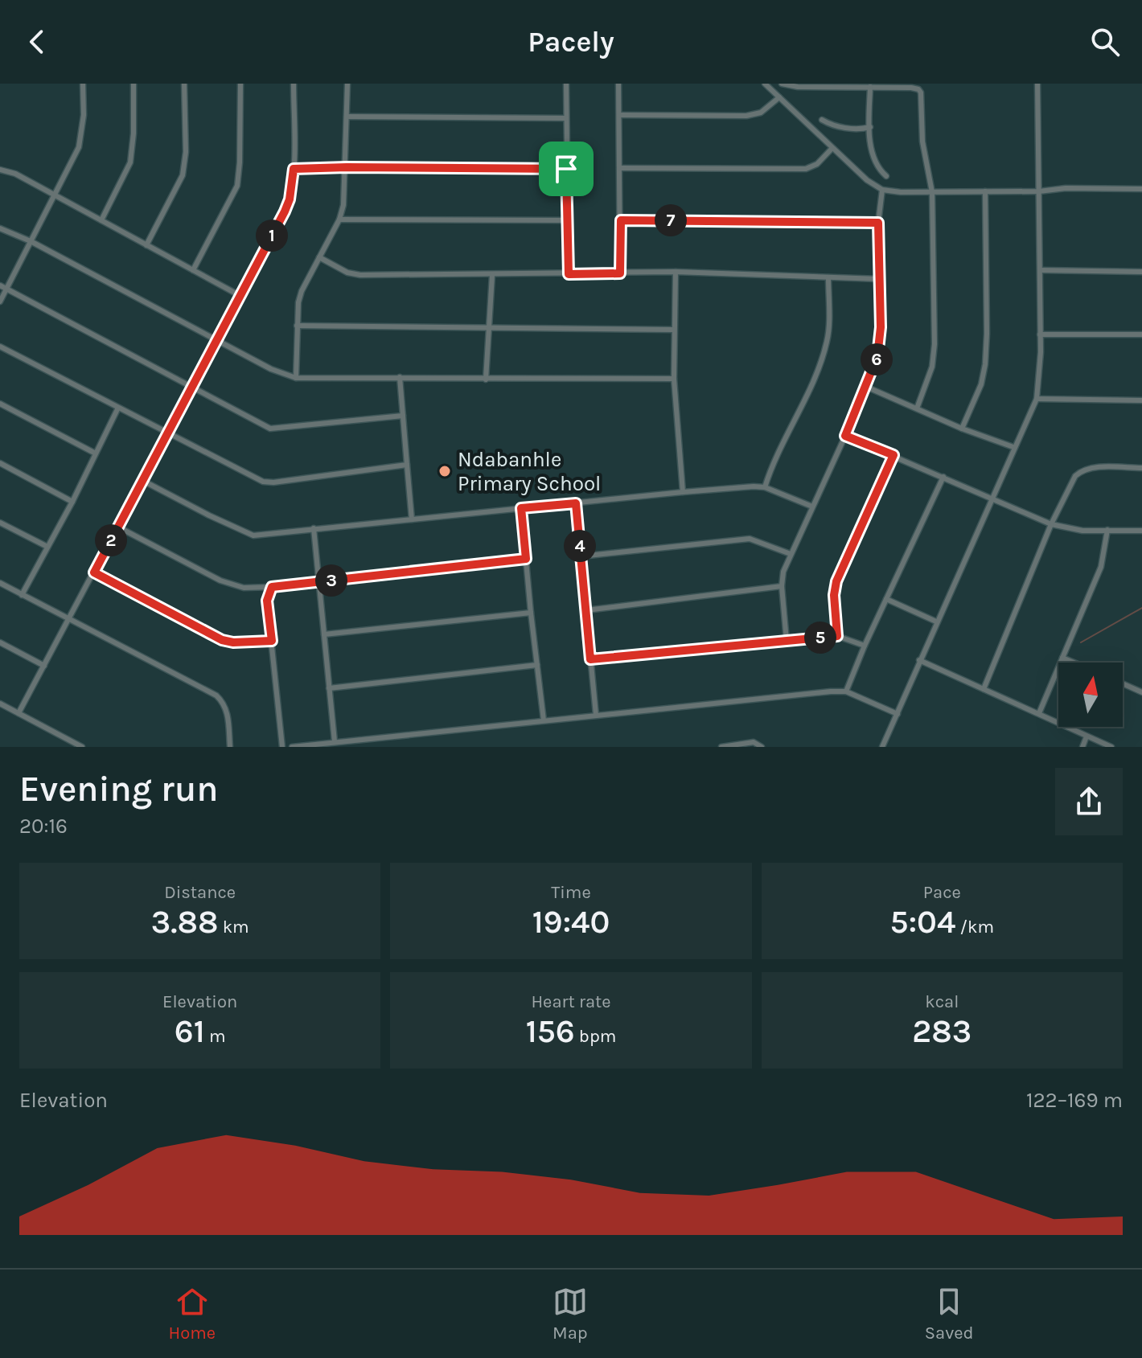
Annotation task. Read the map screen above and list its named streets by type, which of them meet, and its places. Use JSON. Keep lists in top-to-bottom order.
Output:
{
  "places": ["Ndabanhle Primary School"],
  "north": "top",
  "page": {
    "header": "Pacely",
    "pins": [
      "7",
      "1",
      "6",
      "2",
      "4",
      "3",
      "5"
    ],
    "heading": ["Evening run", "20:16"],
    "stats": [
      ["Distance", "3.88 km"],
      ["Time", "19:40"],
      ["Pace", "5:04 /km"],
      ["Elevation", "61 m"],
      ["Heart rate", "156 bpm"],
      ["kcal", "283"]
    ],
    "chart": ["Elevation", "122–169 m"],
    "tabs": ["Home", "Map", "Saved"]
  }
}
